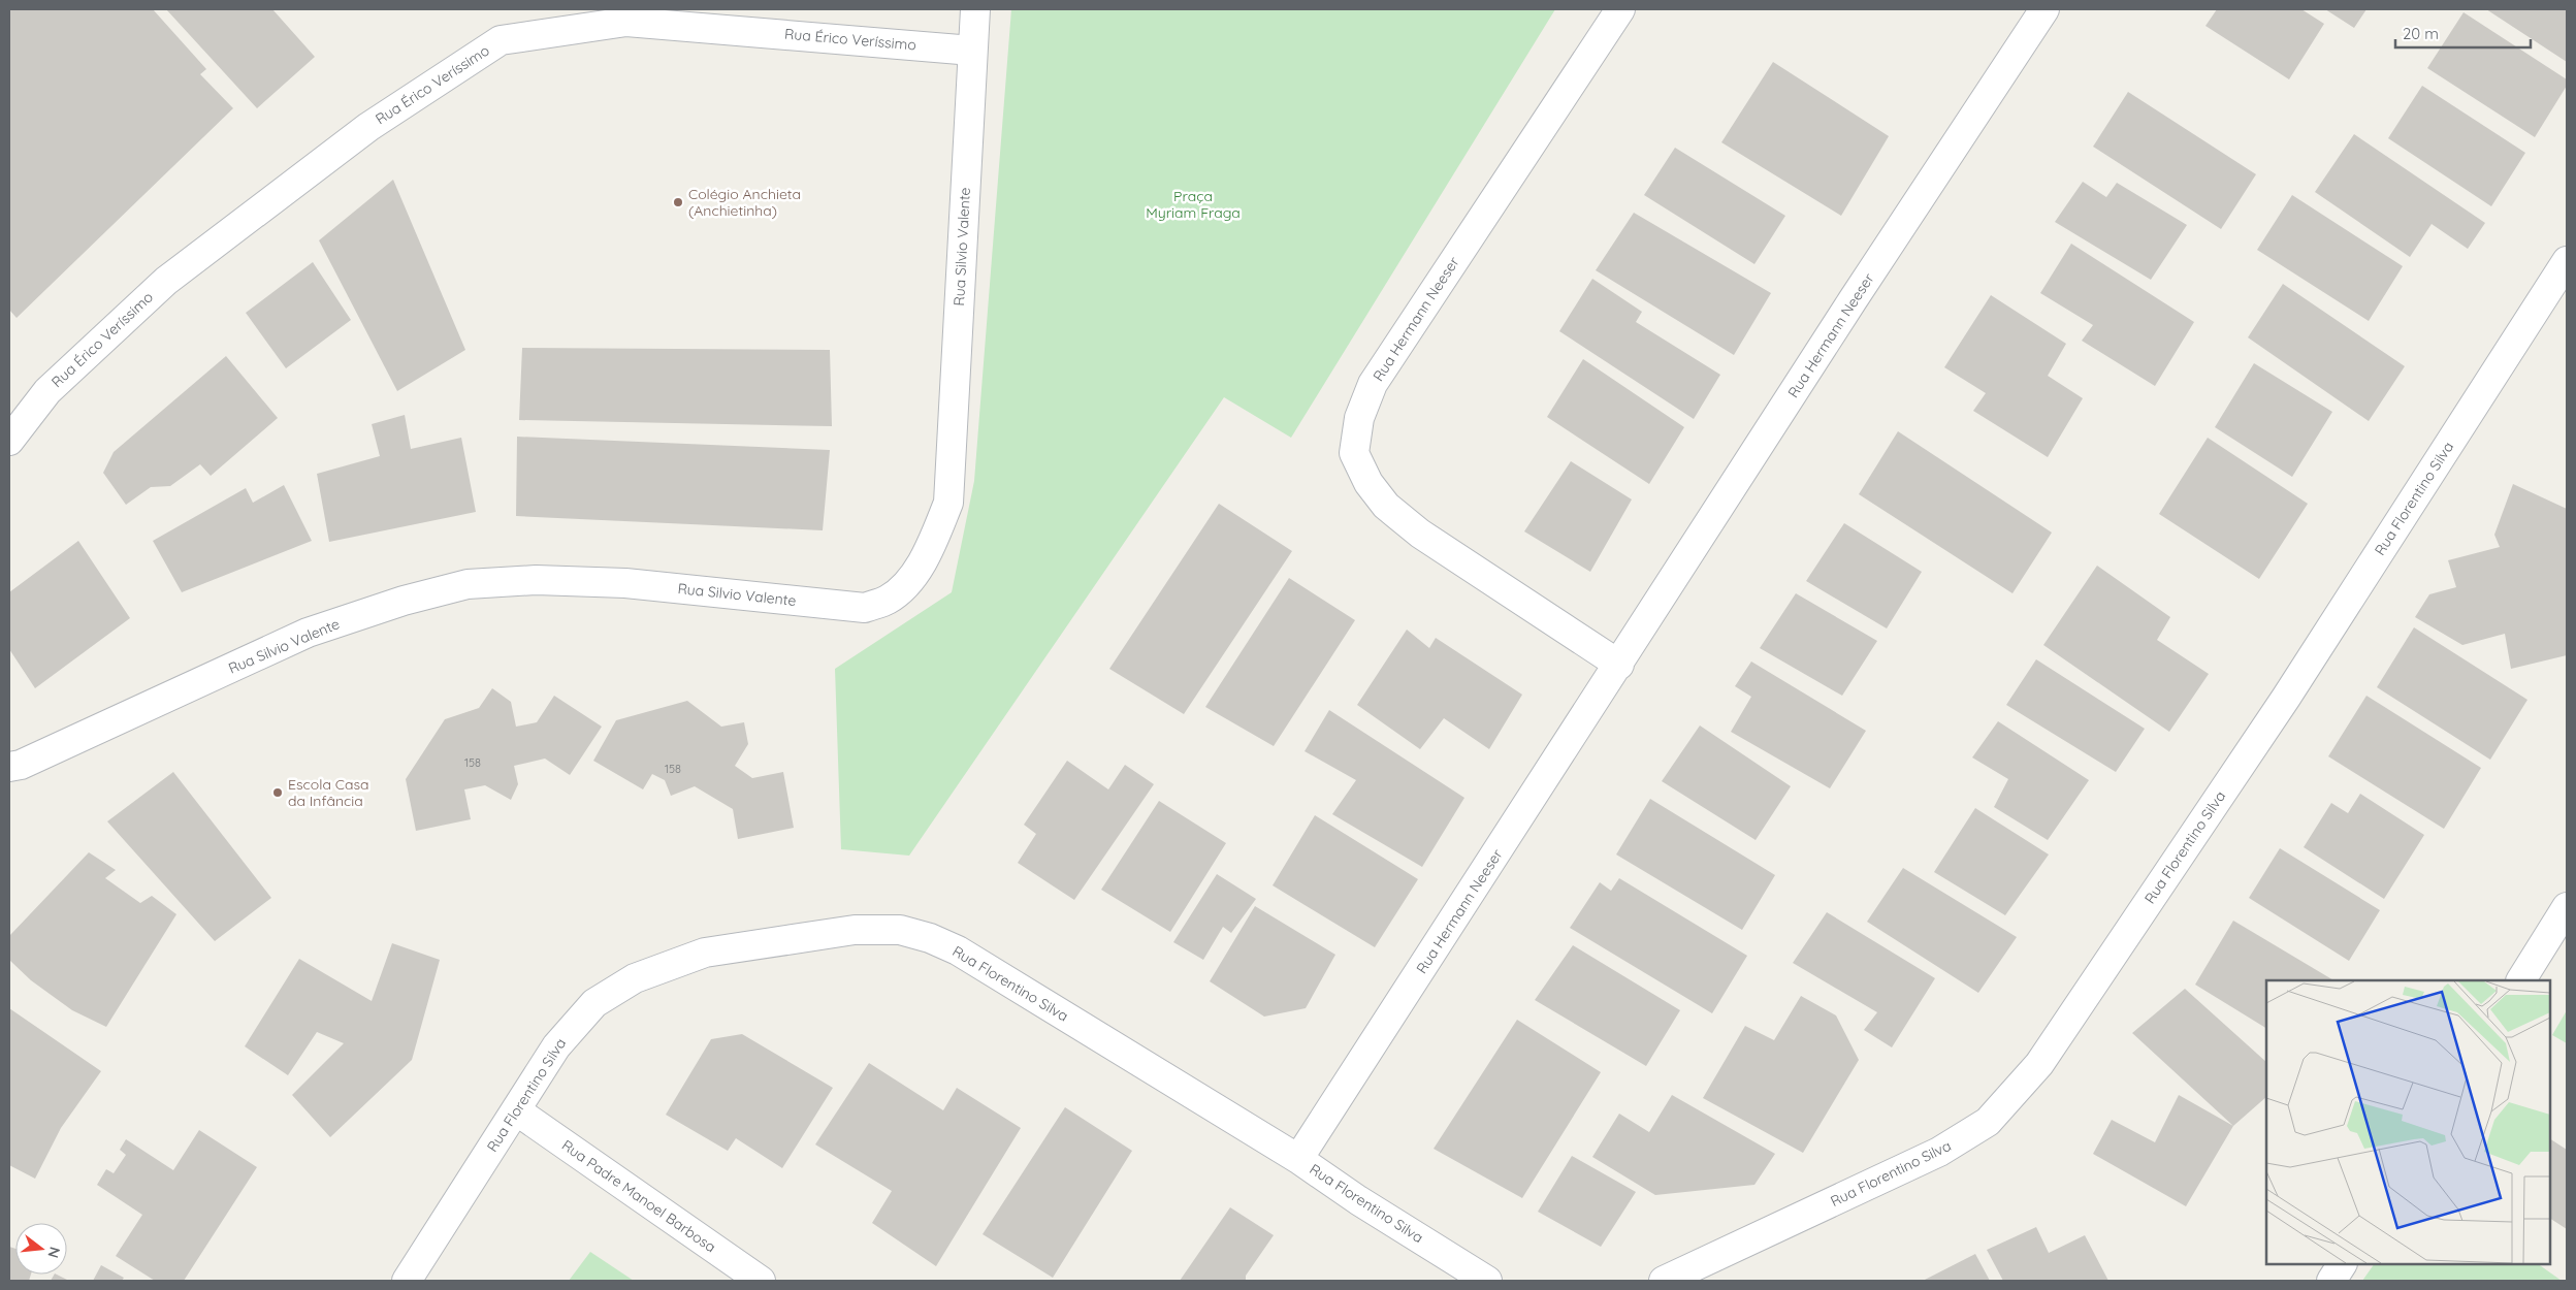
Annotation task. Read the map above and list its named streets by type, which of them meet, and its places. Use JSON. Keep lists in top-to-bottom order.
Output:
{
  "streets": {
    "street": [
      "Rua Érico Veríssimo",
      "Rua Silvio Valente",
      "Rua Hermann Neeser",
      "Rua Florentino Silva",
      "Rua Padre Manoel Barbosa"
    ]
  },
  "crossings": [
    ["Rua Érico Veríssimo", "Rua Silvio Valente"],
    ["Rua Hermann Neeser", "Rua Florentino Silva"],
    ["Rua Florentino Silva", "Rua Padre Manoel Barbosa"]
  ],
  "parks": ["Praça Myriam Fraga"],
  "places": ["Colégio Anchieta (Anchietinha)", "Escola Casa da Infância"],
  "house_numbers": ["158", "158"],
  "scale_bar": "20 m",
  "north": "right"
}
